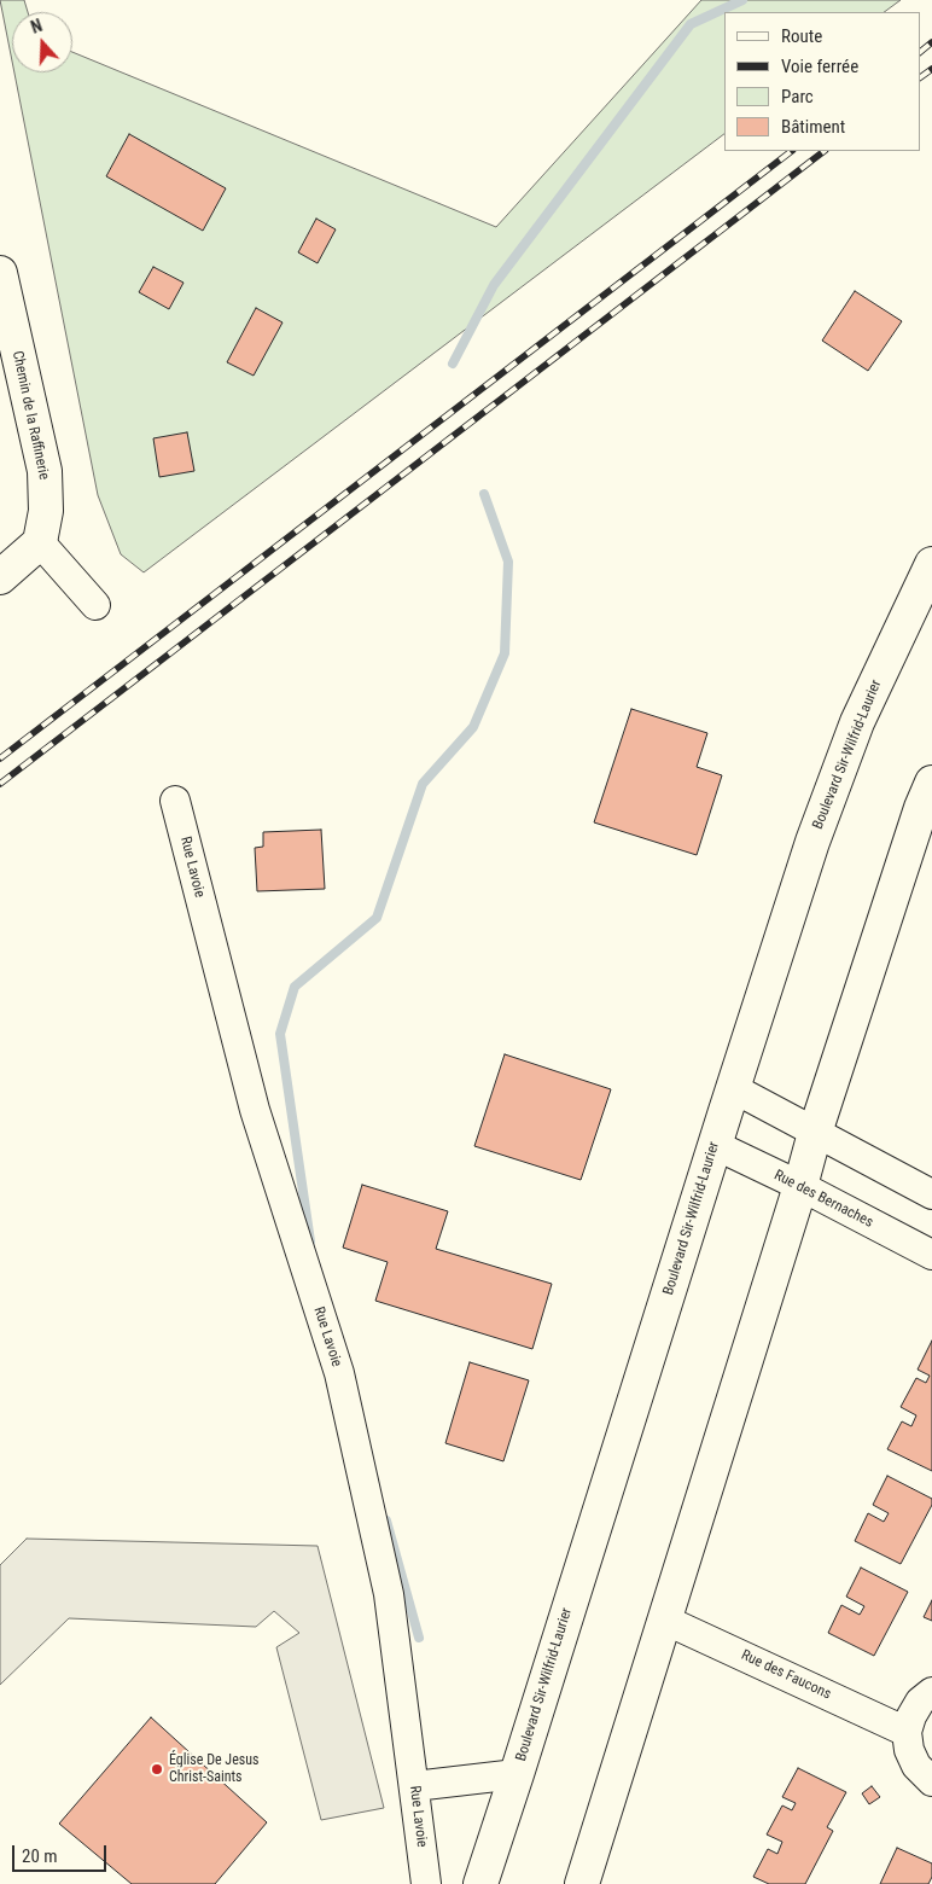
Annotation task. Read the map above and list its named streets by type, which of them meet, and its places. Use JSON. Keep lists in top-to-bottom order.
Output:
{
  "streets": {
    "main road": ["Chemin de la Raffinerie", "Boulevard Sir-Wilfrid-Laurier"],
    "street": ["Rue Lavoie", "Rue des Bernaches", "Rue des Faucons"]
  },
  "crossings": [
    ["Boulevard Sir-Wilfrid-Laurier", "Rue des Bernaches"]
  ],
  "places": ["Église De Jesus Christ-Saints"],
  "legend": [
    "Route",
    "Voie ferrée",
    "Parc",
    "Bâtiment"
  ],
  "scale_bar": "20 m",
  "north": "top"
}
